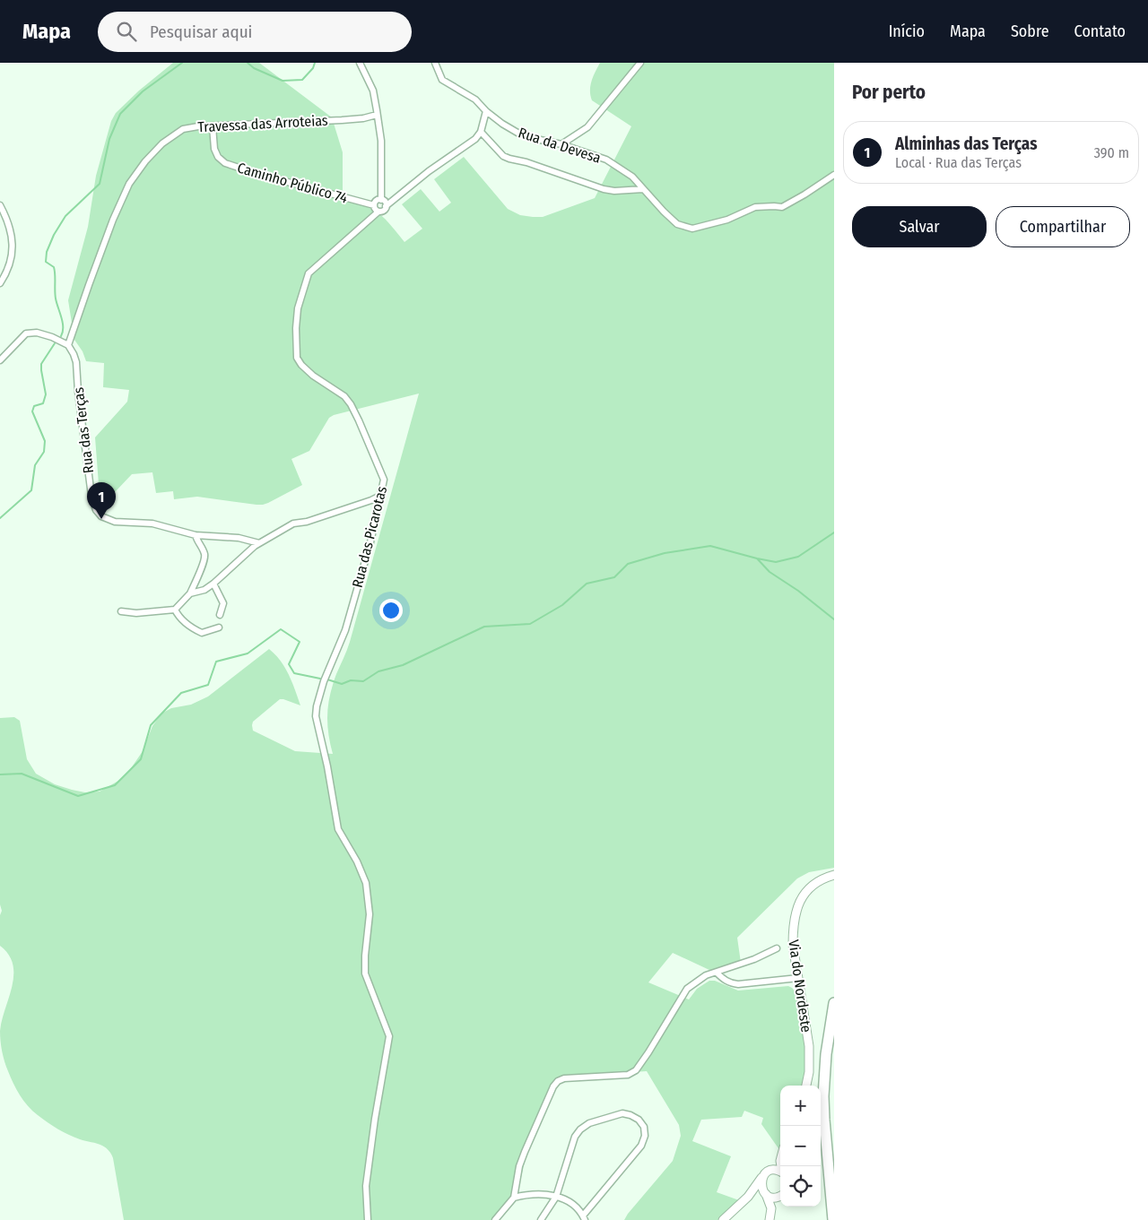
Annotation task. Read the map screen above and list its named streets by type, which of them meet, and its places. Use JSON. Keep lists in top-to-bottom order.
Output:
{
  "streets": {
    "main road": ["Via do Nordeste"],
    "street": [
      "Travessa das Arroteias",
      "Rua da Devesa",
      "Caminho Público 74",
      "Rua das Terças",
      "Rua das Picarotas"
    ]
  },
  "crossings": [
    ["Travessa das Arroteias", "Caminho Público 74"],
    ["Travessa das Arroteias", "Rua das Terças"],
    ["Caminho Público 74", "Rua das Picarotas"]
  ],
  "page": {
    "header": "Mapa",
    "search": "Pesquisar aqui",
    "nav": [
      "Início",
      "Mapa",
      "Sobre",
      "Contato"
    ],
    "heading": "Por perto",
    "list": [
      {
        "mark": "1",
        "name": "Alminhas das Terças",
        "note": "Local · Rua das Terças",
        "value": "390 m"
      }
    ],
    "buttons": ["Salvar", "Compartilhar"],
    "pins": "1",
    "map_buttons": ["+", "−"]
  }
}
